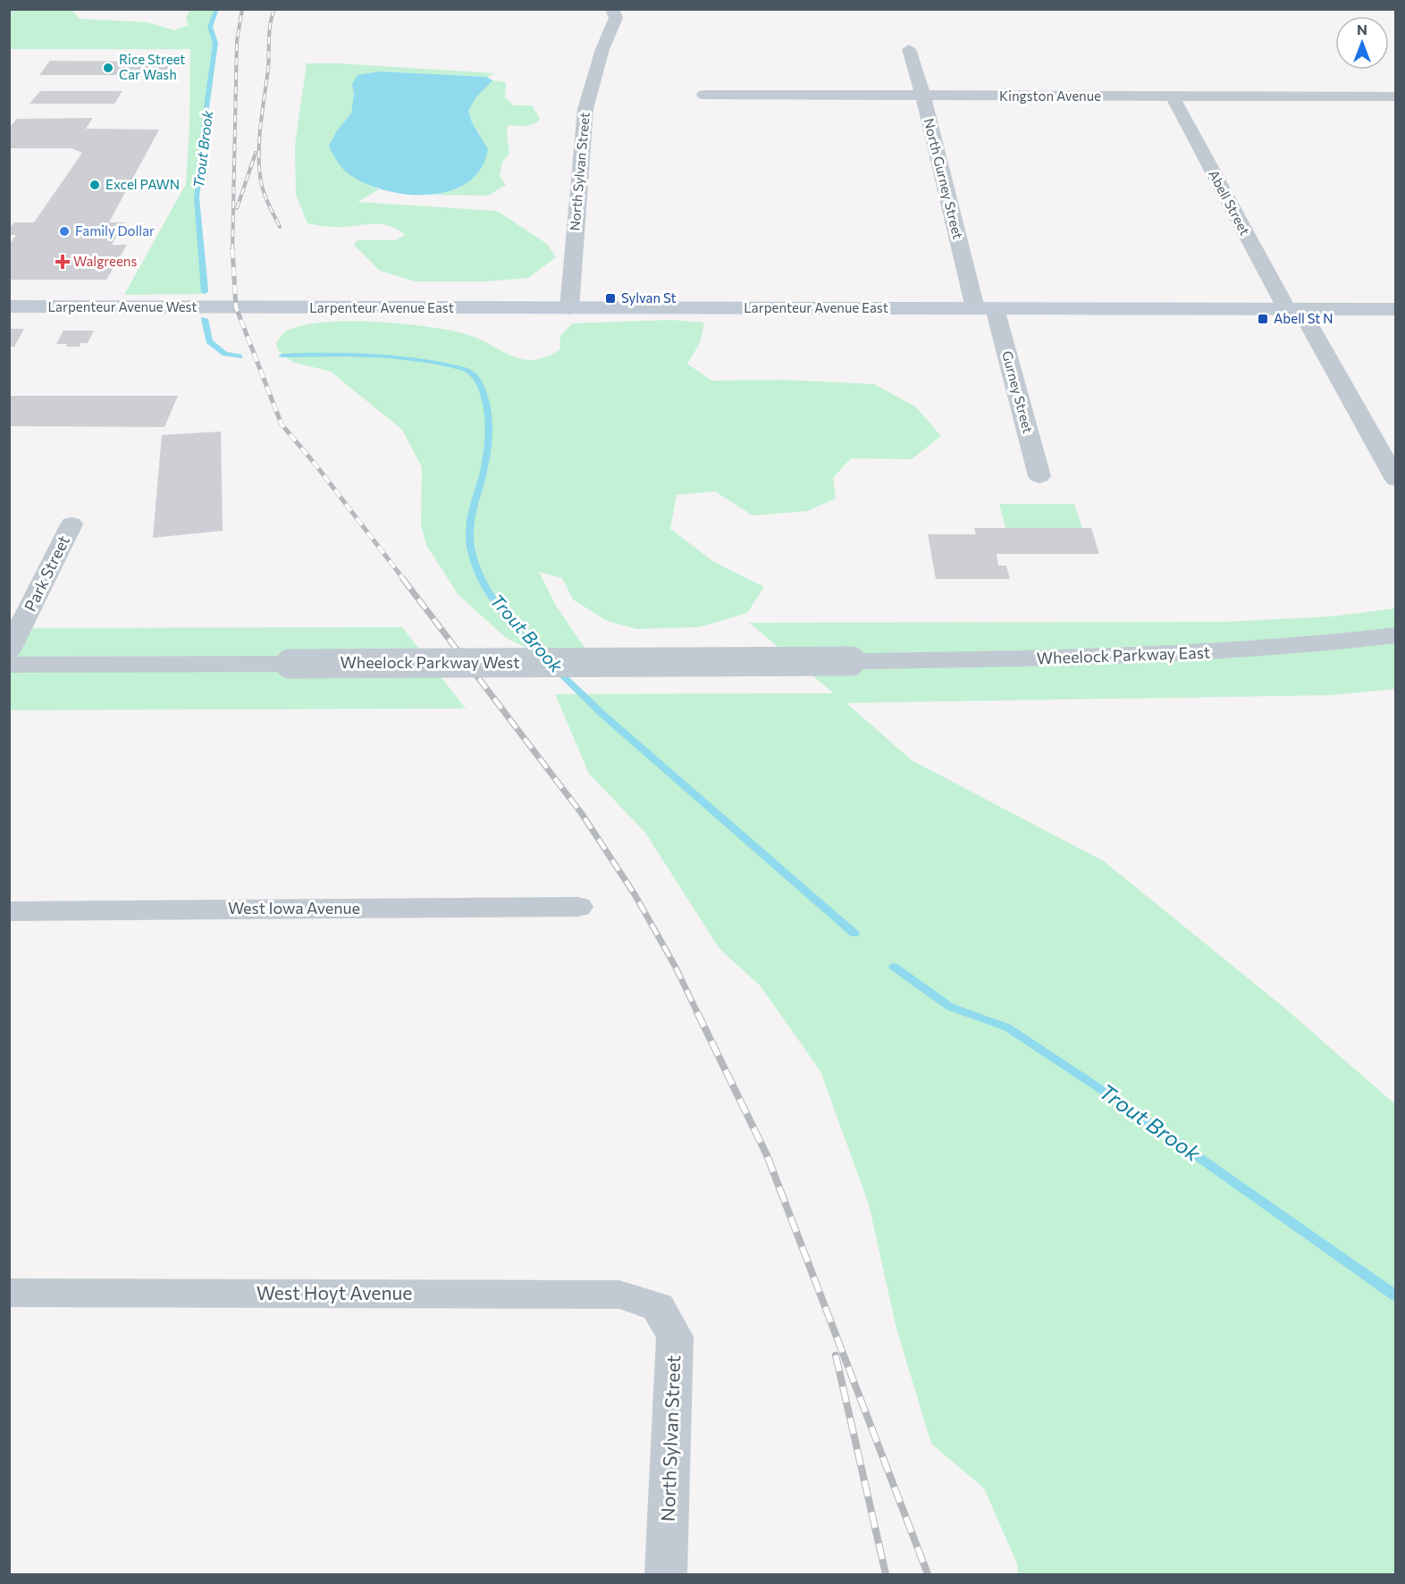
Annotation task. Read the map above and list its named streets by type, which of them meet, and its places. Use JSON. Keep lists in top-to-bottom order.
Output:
{
  "streets": {
    "main road": ["Larpenteur Avenue West", "Larpenteur Avenue East"],
    "street": [
      "Kingston Avenue",
      "North Sylvan Street",
      "North Gurney Street",
      "Abell Street",
      "Gurney Street",
      "Park Street",
      "Wheelock Parkway East",
      "Wheelock Parkway West",
      "West Iowa Avenue",
      "West Hoyt Avenue"
    ]
  },
  "crossings": [
    ["Kingston Avenue", "North Gurney Street"],
    ["Kingston Avenue", "Abell Street"],
    ["North Sylvan Street", "Larpenteur Avenue East"],
    ["North Sylvan Street", "West Hoyt Avenue"],
    ["North Gurney Street", "Larpenteur Avenue East"],
    ["North Gurney Street", "Gurney Street"],
    ["Abell Street", "Larpenteur Avenue East"],
    ["Larpenteur Avenue West", "Larpenteur Avenue East"],
    ["Larpenteur Avenue East", "Gurney Street"],
    ["Wheelock Parkway East", "Wheelock Parkway West"]
  ],
  "water": ["Trout Brook"],
  "places": {
    "other": ["Rice Street Car Wash", "Excel PAWN", "Family Dollar"],
    "health": ["Walgreens"],
    "transit": ["Sylvan St", "Abell St N"]
  },
  "north": "top"
}
